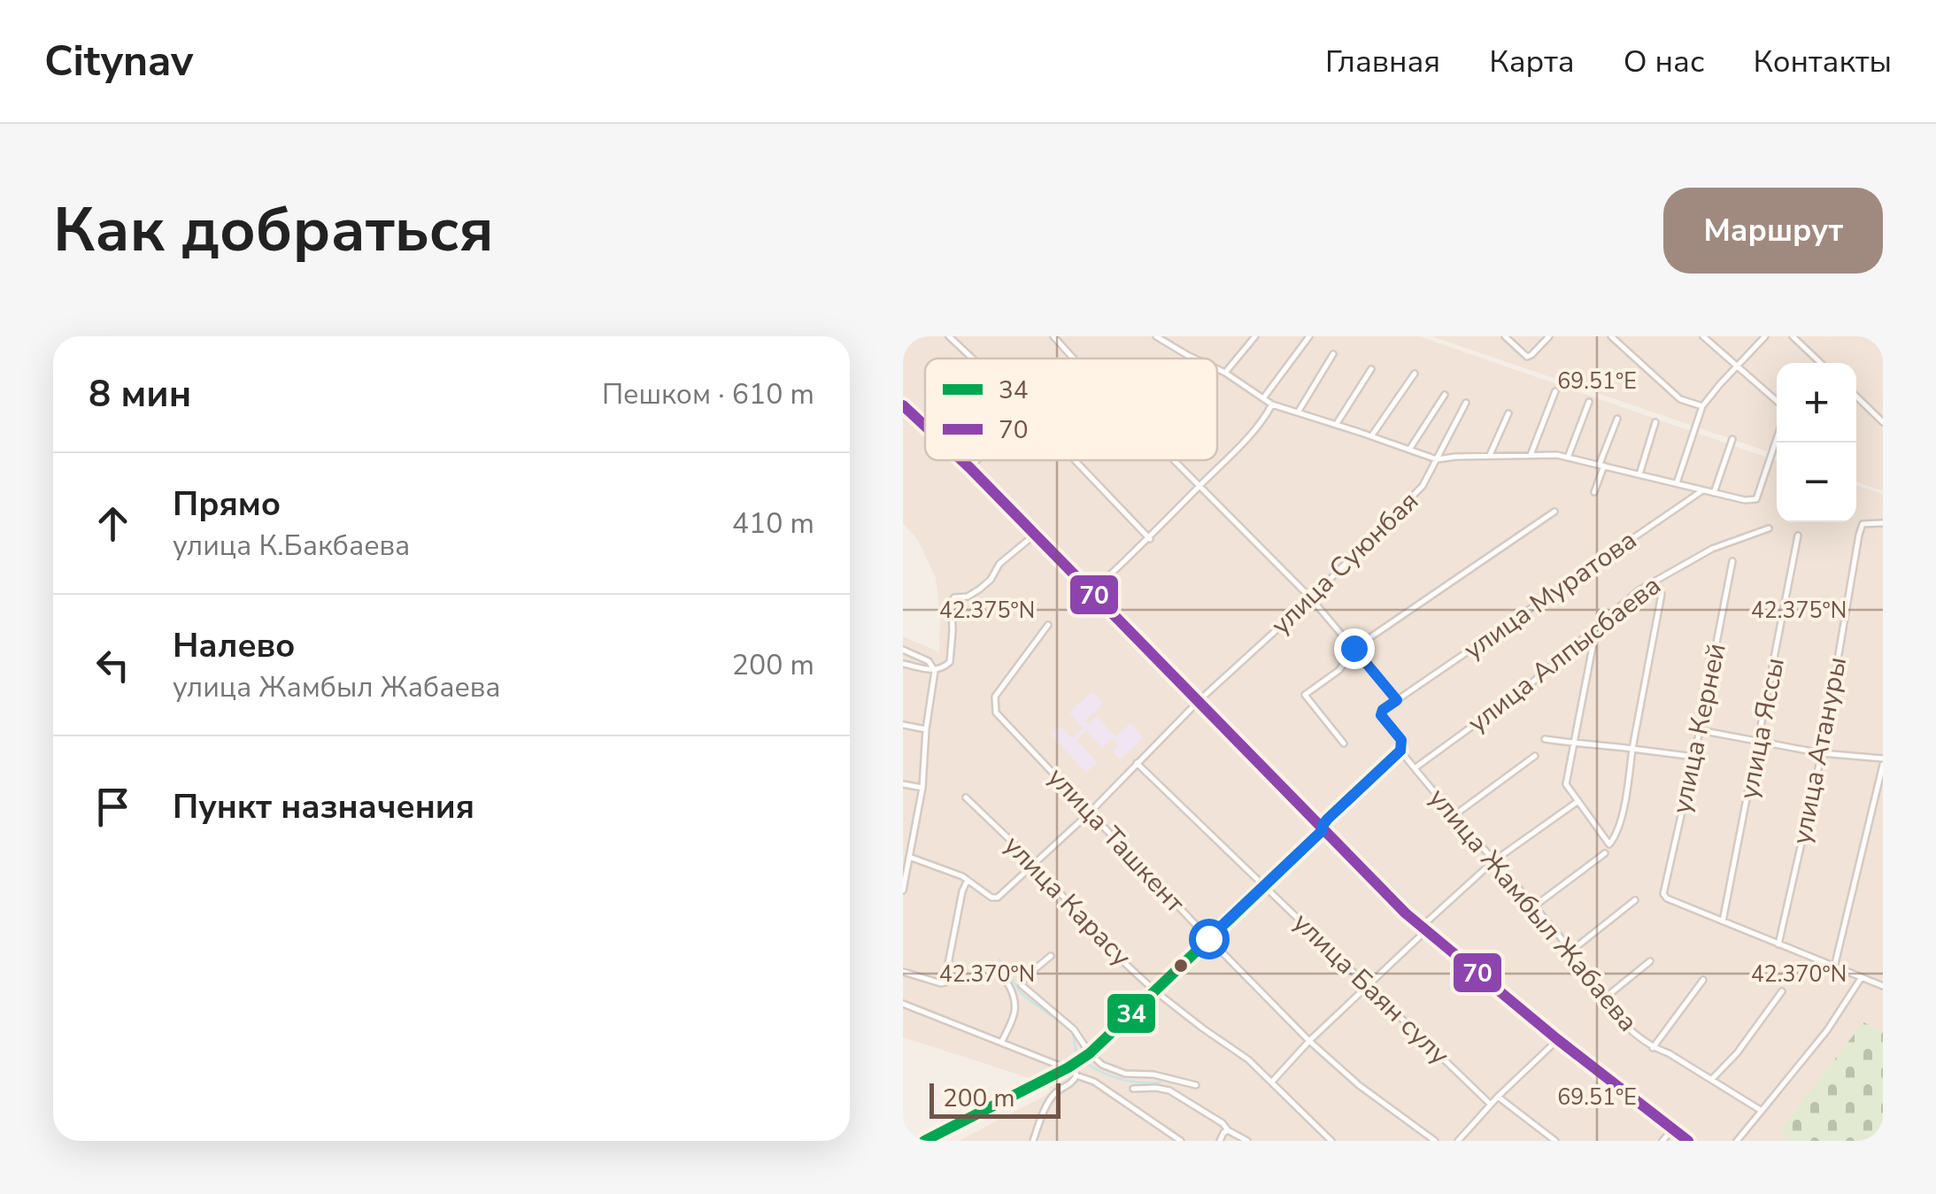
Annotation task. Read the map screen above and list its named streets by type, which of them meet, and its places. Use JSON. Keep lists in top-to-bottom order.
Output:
{
  "streets": {
    "street": [
      "улица Суюнбая",
      "улица Муратова",
      "улица Алпысбаева",
      "улица Керней",
      "улица Яссы",
      "улица Атануры",
      "улица Ташкент",
      "улица Карасу",
      "улица Жамбыл Жабаева",
      "улица Баян сулу"
    ]
  },
  "crossings": [
    ["улица Суюнбая", "улица Ташкент"],
    ["улица Суюнбая", "улица Карасу"],
    ["улица Суюнбая", "улица Баян сулу"],
    ["улица Муратова", "улица Жамбыл Жабаева"],
    ["улица Алпысбаева", "улица Жамбыл Жабаева"],
    ["улица Керней", "улица Яссы"]
  ],
  "lines": ["transit line 70", "transit line 34"],
  "legend": ["34", "70"],
  "scale_bar": "200 m",
  "page": {
    "header": "Citynav",
    "nav": [
      "Главная",
      "Карта",
      "О нас",
      "Контакты"
    ],
    "title": "Как добраться",
    "buttons": "Маршрут",
    "heading": ["8 мин", "Пешком · 610 m"],
    "map_buttons": ["+", "−"],
    "list": [
      ["Прямо", "улица К.Бакбаева", "410 m"],
      ["Налево", "улица Жамбыл Жабаева", "200 m"],
      "Пункт назначения"
    ],
    "scale": "200 m"
  },
  "coordinates": ["69.51°E", "42.375°N", "42.370°N"]
}
